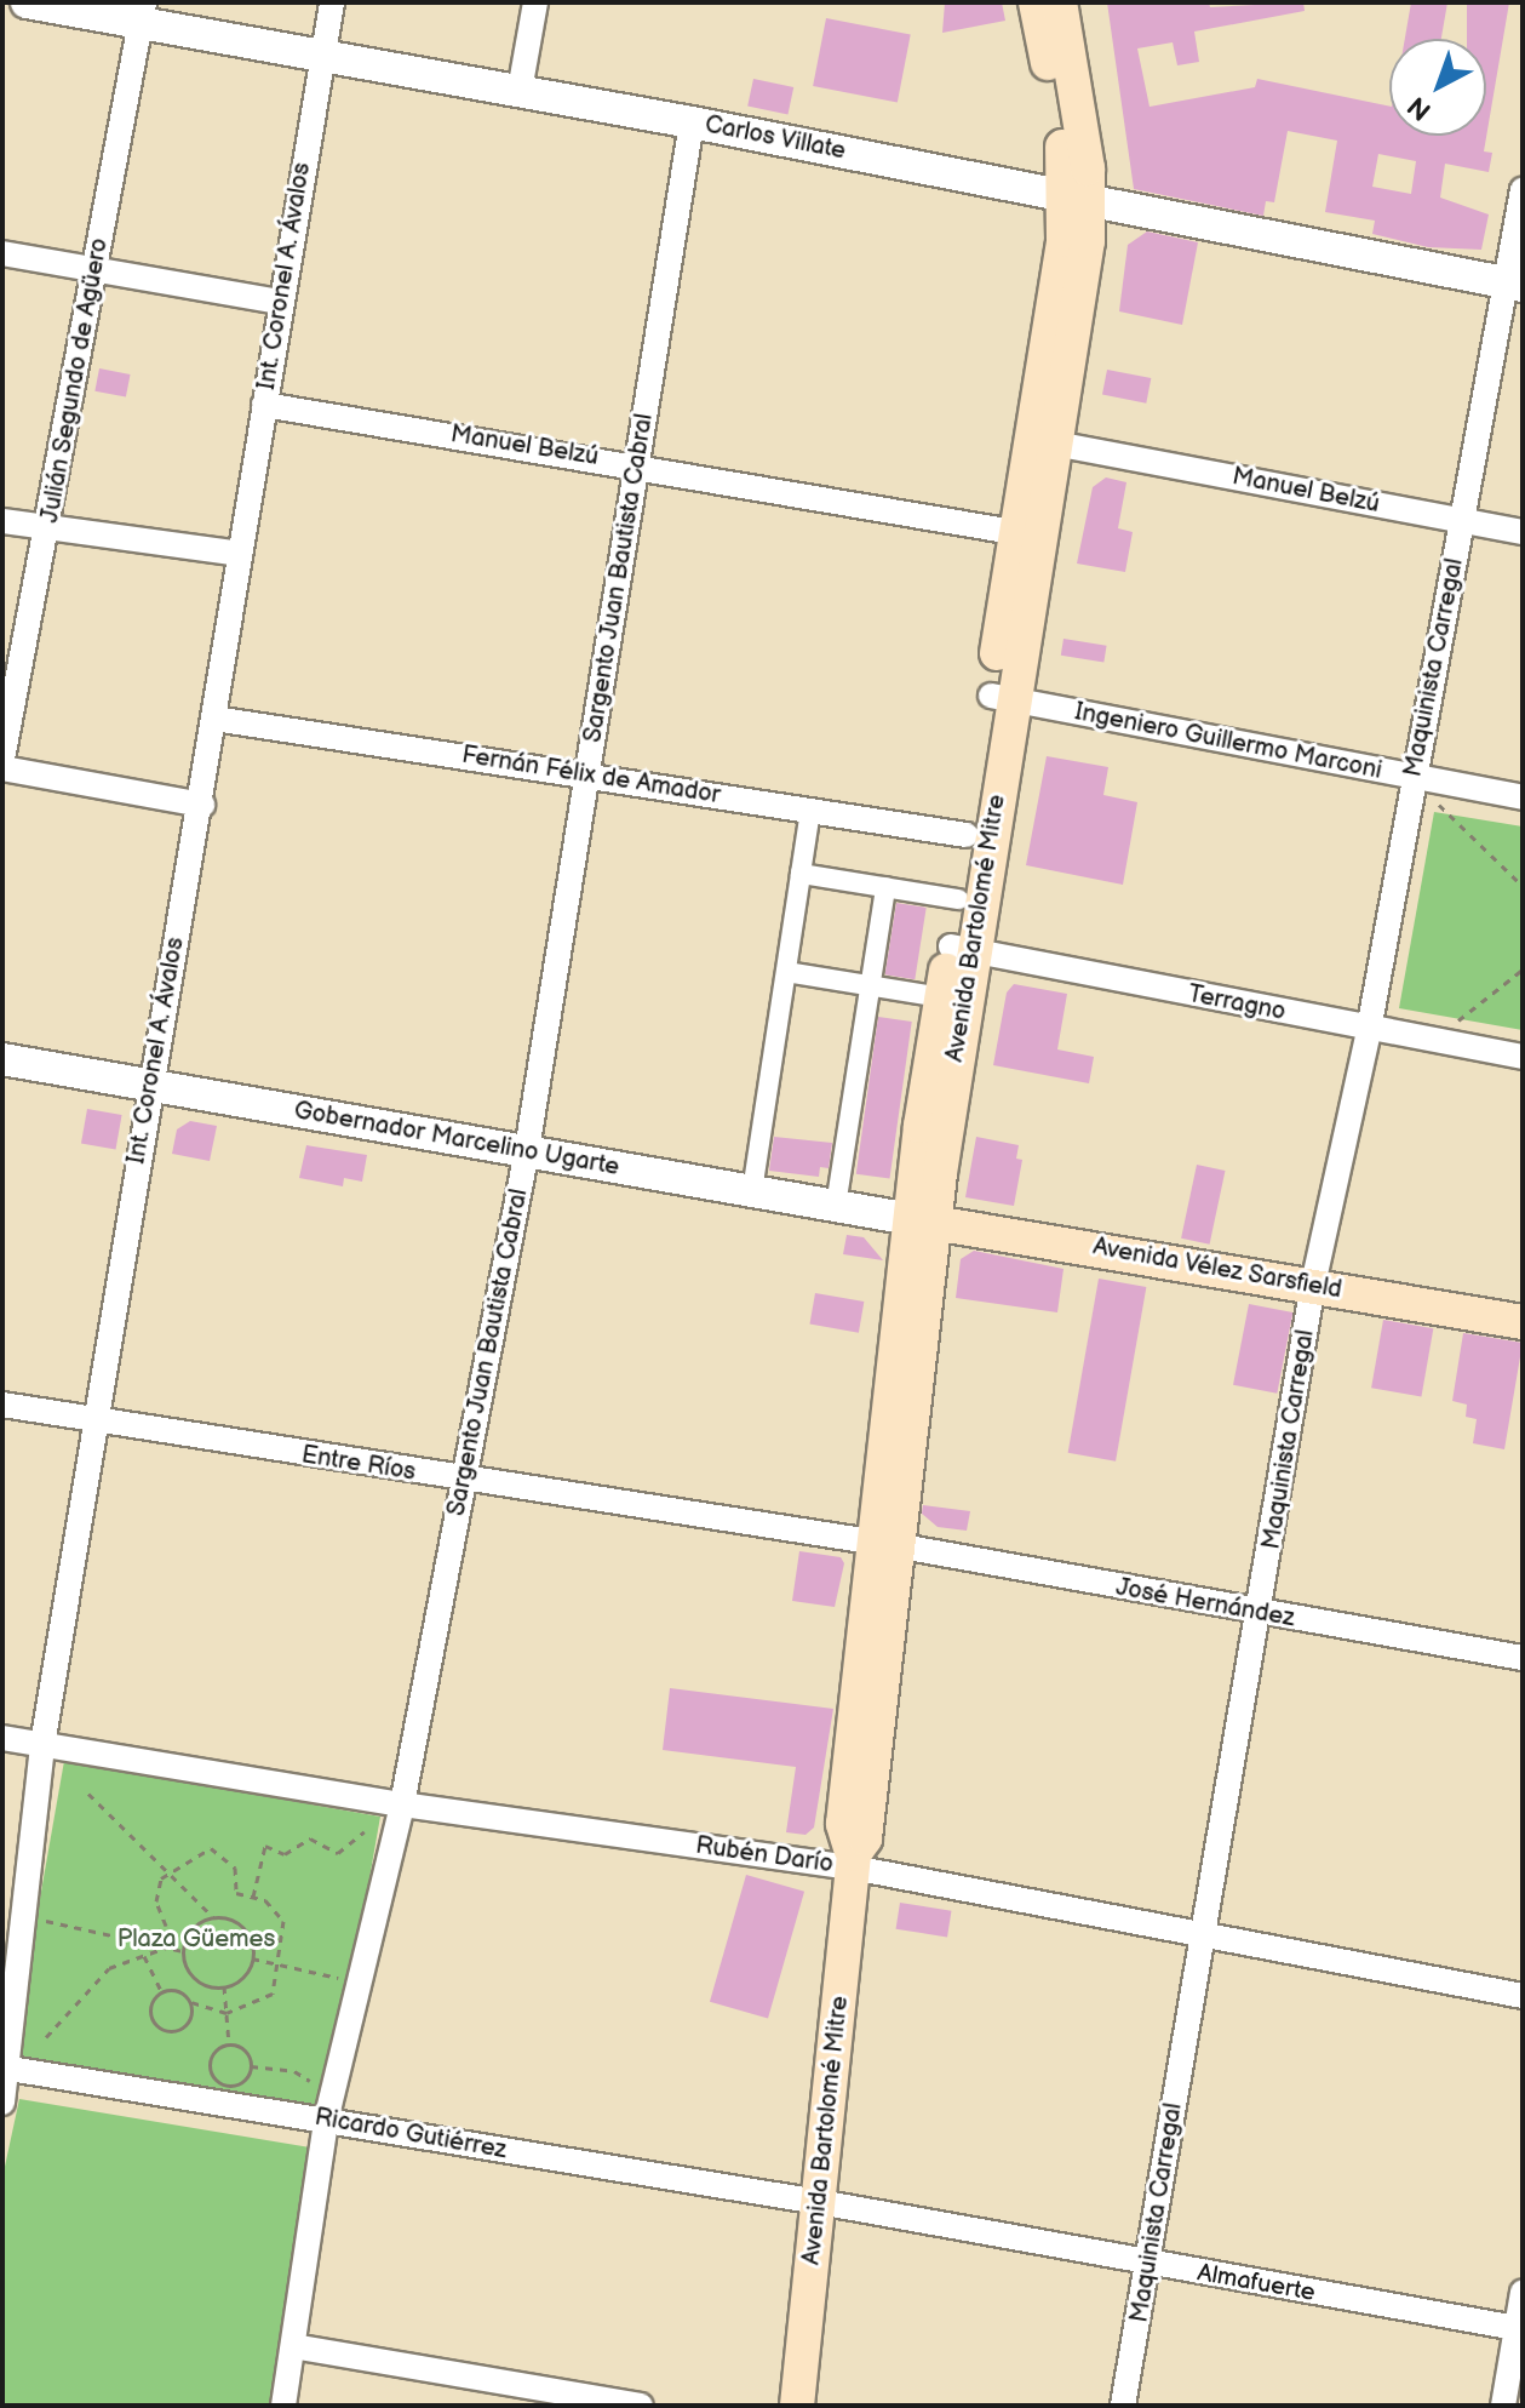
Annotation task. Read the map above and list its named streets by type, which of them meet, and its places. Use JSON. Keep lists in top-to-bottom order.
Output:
{
  "streets": {
    "main road": ["Avenida Bartolomé Mitre", "Avenida Vélez Sarsfield"],
    "street": [
      "Carlos Villate",
      "Int. Coronel A. Ávalos",
      "Julián Segundo de Agüero",
      "Manuel Belzú",
      "Sargento Juan Bautista Cabral",
      "Maquinista Carregal",
      "Ingeniero Guillermo Marconi",
      "Fernán Félix de Amador",
      "Terragno",
      "Gobernador Marcelino Ugarte",
      "Entre Ríos",
      "José Hernández",
      "Rubén Darío",
      "Ricardo Gutiérrez",
      "Almafuerte"
    ]
  },
  "crossings": [
    ["Carlos Villate", "Int. Coronel A. Ávalos"],
    ["Carlos Villate", "Julián Segundo de Agüero"],
    ["Carlos Villate", "Sargento Juan Bautista Cabral"],
    ["Carlos Villate", "Maquinista Carregal"],
    ["Carlos Villate", "Avenida Bartolomé Mitre"],
    ["Int. Coronel A. Ávalos", "Manuel Belzú"],
    ["Int. Coronel A. Ávalos", "Fernán Félix de Amador"],
    ["Int. Coronel A. Ávalos", "Gobernador Marcelino Ugarte"],
    ["Int. Coronel A. Ávalos", "Entre Ríos"],
    ["Int. Coronel A. Ávalos", "Rubén Darío"],
    ["Int. Coronel A. Ávalos", "Ricardo Gutiérrez"],
    ["Manuel Belzú", "Sargento Juan Bautista Cabral"],
    ["Manuel Belzú", "Maquinista Carregal"],
    ["Manuel Belzú", "Avenida Bartolomé Mitre"],
    ["Sargento Juan Bautista Cabral", "Fernán Félix de Amador"],
    ["Sargento Juan Bautista Cabral", "Gobernador Marcelino Ugarte"],
    ["Sargento Juan Bautista Cabral", "Entre Ríos"],
    ["Sargento Juan Bautista Cabral", "Rubén Darío"],
    ["Sargento Juan Bautista Cabral", "Ricardo Gutiérrez"],
    ["Maquinista Carregal", "Ingeniero Guillermo Marconi"],
    ["Maquinista Carregal", "Terragno"],
    ["Maquinista Carregal", "Avenida Vélez Sarsfield"],
    ["Maquinista Carregal", "José Hernández"],
    ["Maquinista Carregal", "Rubén Darío"],
    ["Maquinista Carregal", "Almafuerte"],
    ["Ingeniero Guillermo Marconi", "Avenida Bartolomé Mitre"],
    ["Fernán Félix de Amador", "Avenida Bartolomé Mitre"],
    ["Avenida Bartolomé Mitre", "Terragno"],
    ["Avenida Bartolomé Mitre", "Gobernador Marcelino Ugarte"],
    ["Avenida Bartolomé Mitre", "Avenida Vélez Sarsfield"],
    ["Avenida Bartolomé Mitre", "Entre Ríos"],
    ["Avenida Bartolomé Mitre", "José Hernández"],
    ["Avenida Bartolomé Mitre", "Rubén Darío"],
    ["Avenida Bartolomé Mitre", "Ricardo Gutiérrez"],
    ["Avenida Bartolomé Mitre", "Almafuerte"],
    ["Gobernador Marcelino Ugarte", "Avenida Vélez Sarsfield"],
    ["Entre Ríos", "José Hernández"],
    ["Ricardo Gutiérrez", "Almafuerte"]
  ],
  "parks": ["Plaza Güemes"],
  "north": "bottom left"
}
